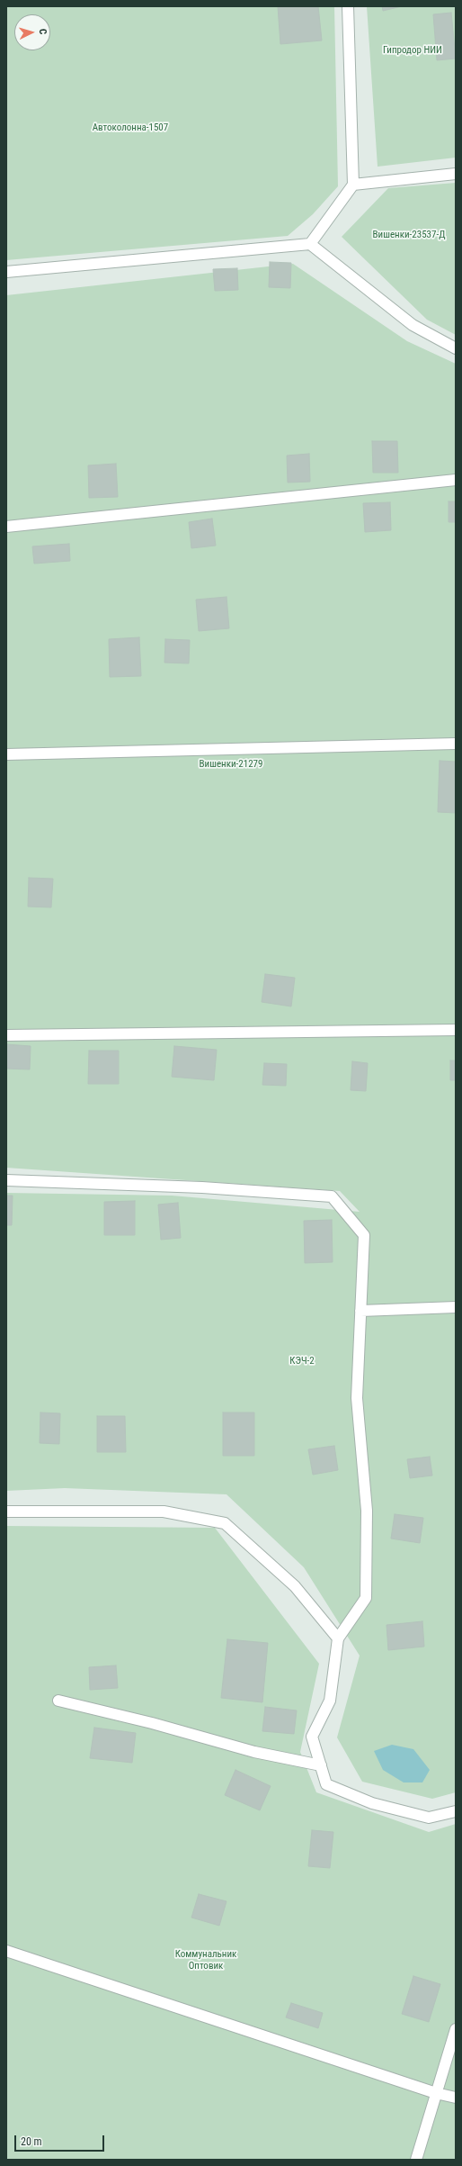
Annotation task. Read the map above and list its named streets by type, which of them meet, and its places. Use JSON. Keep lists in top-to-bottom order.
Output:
{
  "parks": [
    "Гипродор НИИ",
    "Автоколонна-1507",
    "Вишенки-23537-Д",
    "Вишенки-21279",
    "КЭЧ-2",
    "Коммунальник Оптовик"
  ],
  "scale_bar": "20 m",
  "north": "right"
}
